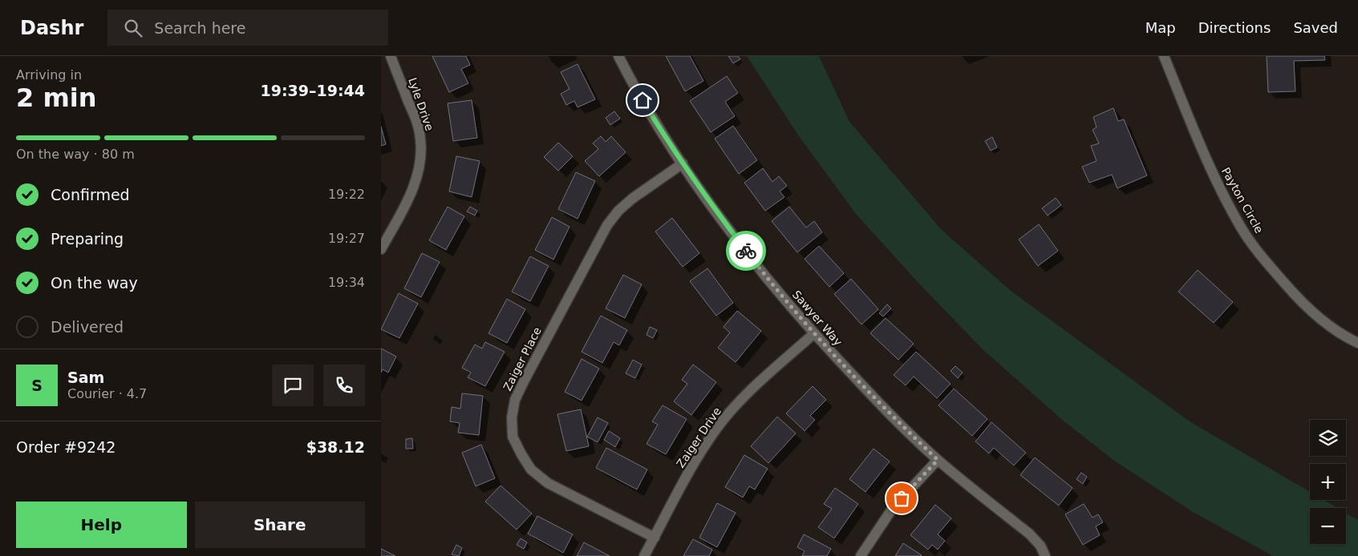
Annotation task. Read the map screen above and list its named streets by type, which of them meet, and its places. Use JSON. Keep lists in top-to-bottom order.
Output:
{
  "streets": {
    "street": [
      "Lyle Drive",
      "Payton Circle",
      "Sawyer Way",
      "Zaiger Place",
      "Zaiger Drive"
    ]
  },
  "crossings": [
    ["Sawyer Way", "Zaiger Place"],
    ["Sawyer Way", "Zaiger Drive"],
    ["Zaiger Place", "Zaiger Drive"]
  ],
  "page": {
    "header": "Dashr",
    "search": "Search here",
    "nav": ["Map", "Directions", "Saved"],
    "heading": ["2 min", "Arriving in", "19:39–19:44"],
    "panel": [
      "Sam",
      "Courier · 4.7",
      "Order #9242",
      "$38.12"
    ],
    "bar": "On the way · 80 m",
    "list": [
      ["Confirmed", "19:22"],
      ["Preparing", "19:27"],
      ["On the way", "19:34"],
      "Delivered"
    ],
    "round": "S",
    "map_buttons": ["+", "−"],
    "buttons": ["Help", "Share"]
  }
}
